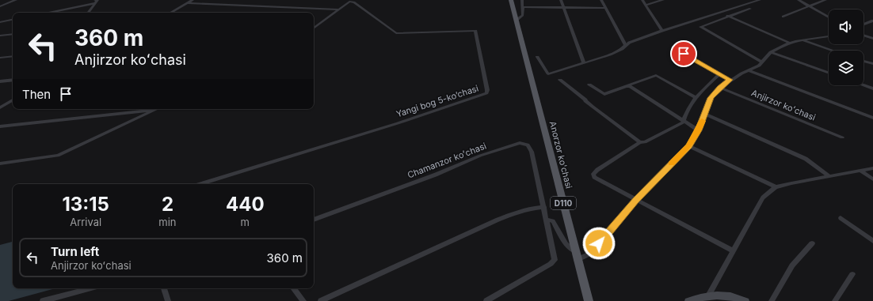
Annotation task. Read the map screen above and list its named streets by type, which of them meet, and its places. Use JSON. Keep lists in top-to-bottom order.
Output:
{
  "streets": {
    "main road": ["Anorzor ko'chasi", "D110"],
    "street": ["Yangi bog 5-koʼchasi", "Anjirzor koʻchasi", "Chamanzor koʻchasi"]
  },
  "crossings": [
    ["Anorzor ko'chasi", "D110"]
  ],
  "page": {
    "turn": ["360 m", "Anjirzor koʻchasi"],
    "then": "Then",
    "eta": [
      "13:15",
      "Arrival",
      "2",
      "min",
      "440",
      "m"
    ],
    "list": [
      {
        "name": "Turn left",
        "note": "Anjirzor koʻchasi",
        "value": "360 m"
      }
    ]
  }
}
